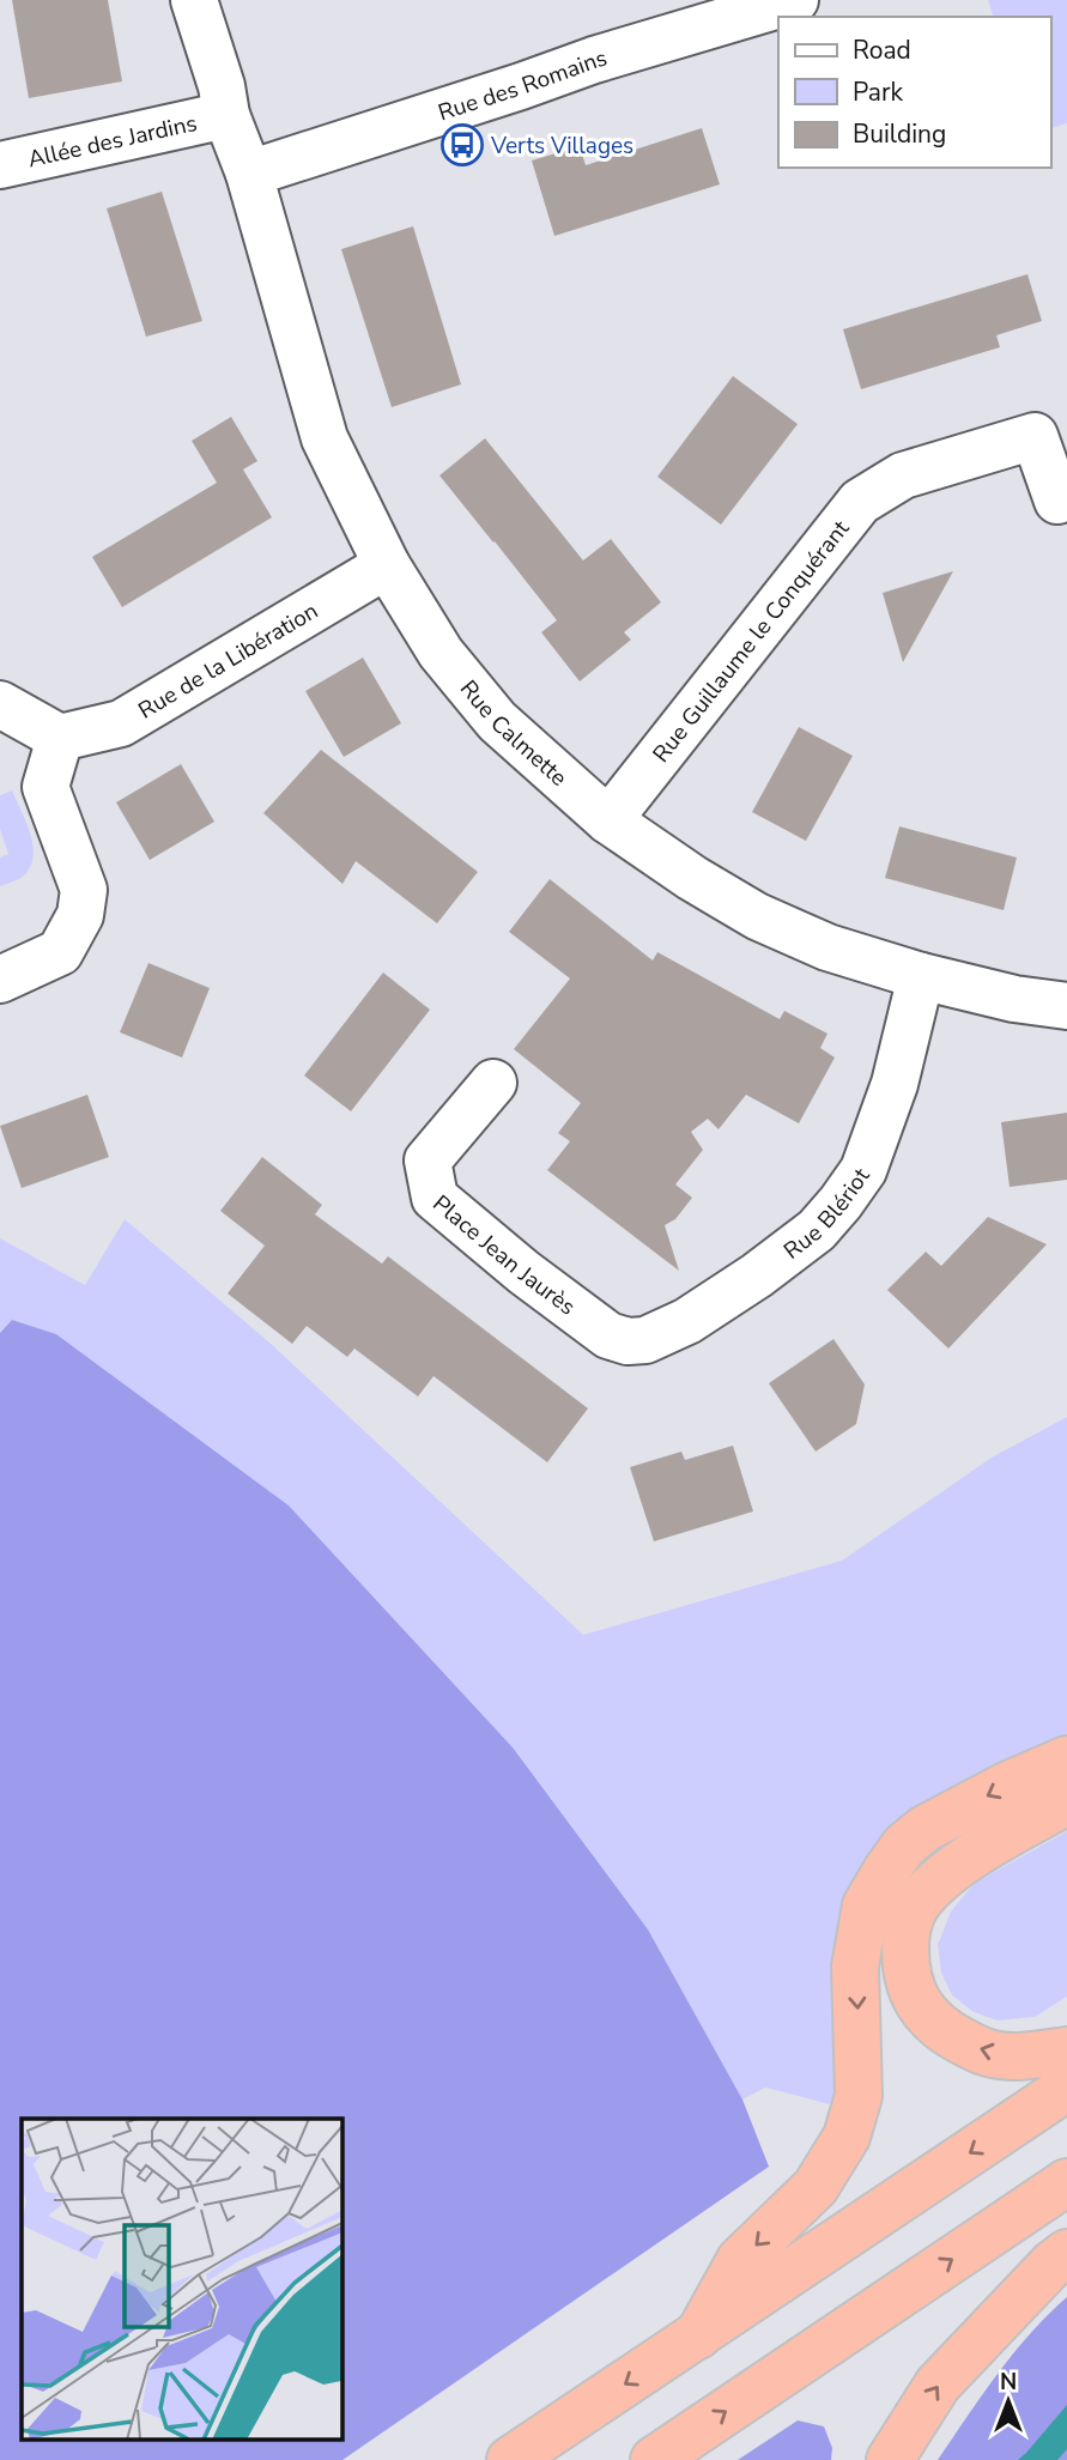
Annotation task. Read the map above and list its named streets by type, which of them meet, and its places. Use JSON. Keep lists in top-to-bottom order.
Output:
{
  "streets": {
    "street": [
      "Rue des Romains",
      "Allée des Jardins",
      "Rue Guillaume le Conquérant",
      "Rue de la Libération",
      "Rue Calmette",
      "Rue Blériot",
      "Place Jean Jaurès"
    ]
  },
  "crossings": [
    ["Rue des Romains", "Rue Calmette"],
    ["Allée des Jardins", "Rue Calmette"],
    ["Rue Guillaume le Conquérant", "Rue Calmette"],
    ["Rue de la Libération", "Rue Calmette"],
    ["Rue Calmette", "Rue Blériot"],
    ["Rue Blériot", "Place Jean Jaurès"]
  ],
  "places": {
    "bus stop": ["Verts Villages"]
  },
  "legend": ["Road", "Park", "Building"],
  "north": "top"
}
